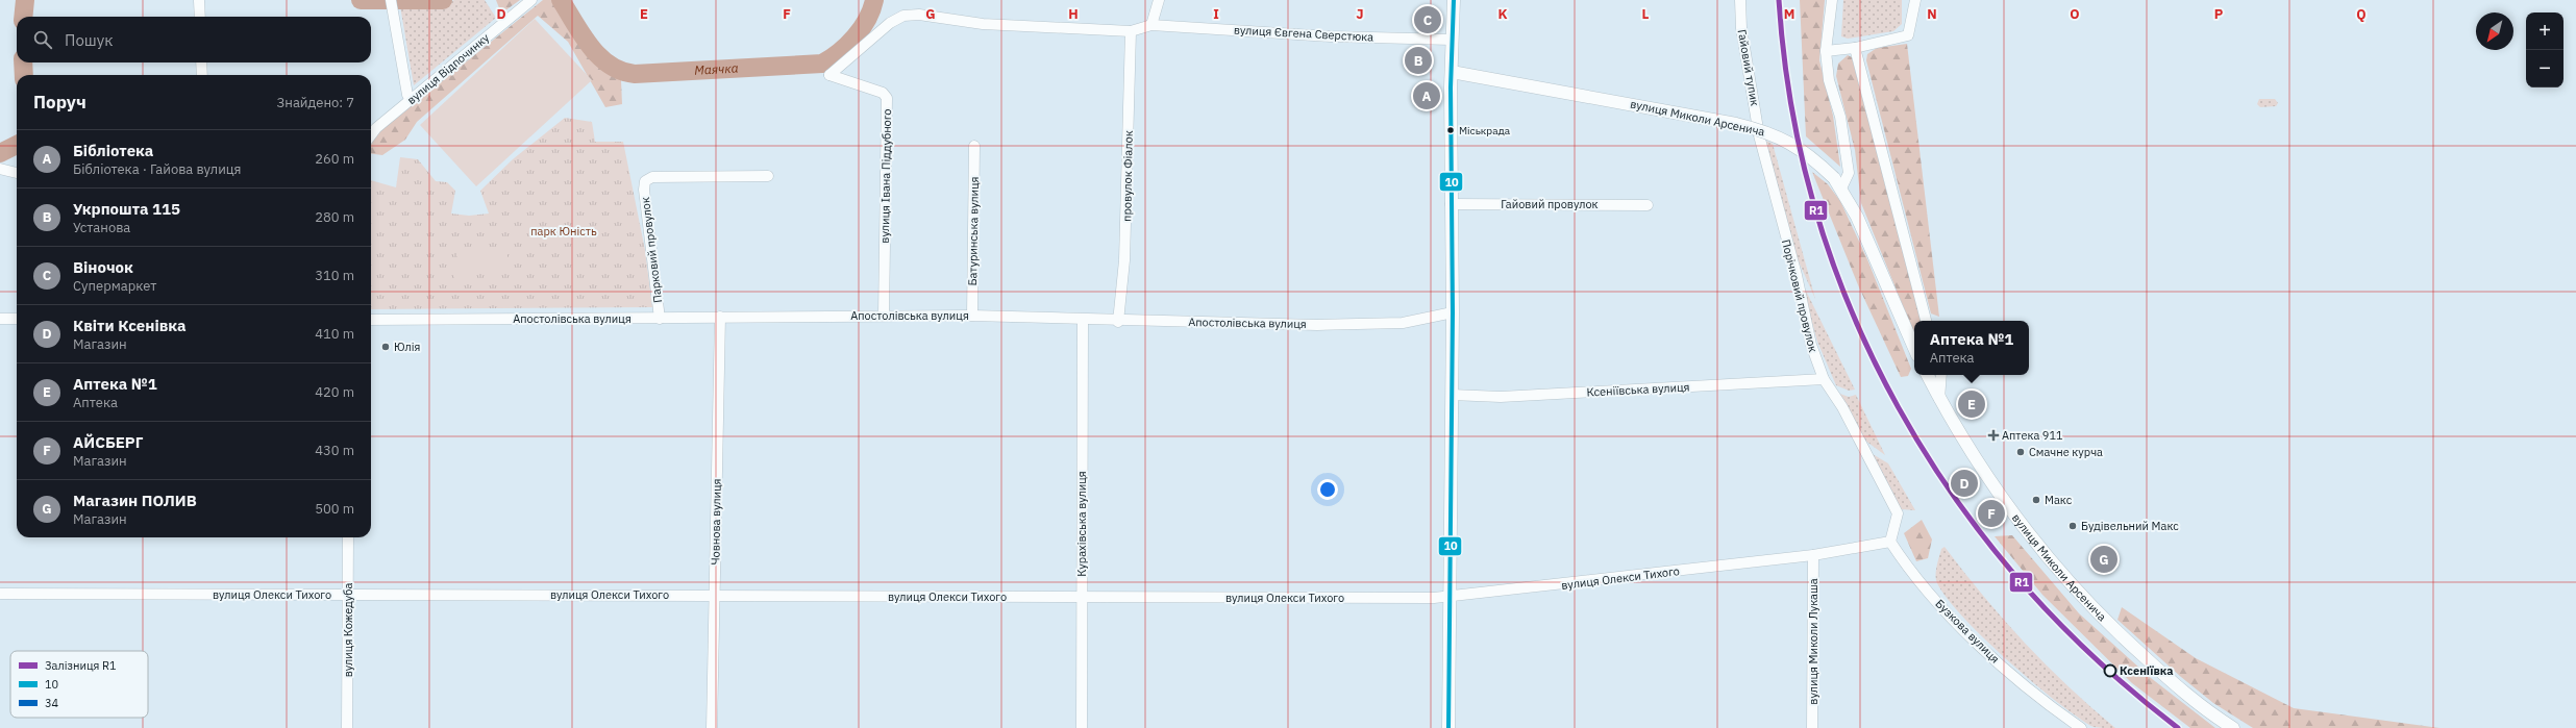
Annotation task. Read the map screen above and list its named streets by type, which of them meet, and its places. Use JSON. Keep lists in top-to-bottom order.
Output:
{
  "streets": {
    "main road": ["вулиця Миколи Арсенича"],
    "street": [
      "вулиця Євгена Сверстюка",
      "Гайовий тупик",
      "вулиця Відпочинку",
      "вулиця Івана Піддубного",
      "провулок Фіалок",
      "Гайовий провулок",
      "Батуринська вулиця",
      "Парковий провулок",
      "Порічковий провулок",
      "Апостолівська вулиця",
      "Ксеніївська вулиця",
      "Човнова вулиця",
      "Курахівська вулиця",
      "вулиця Олекси Тихого",
      "вулиця Кожедуба",
      "Бузкова вулиця",
      "вулиця Миколи Лукаша"
    ]
  },
  "crossings": [
    ["вулиця Євгена Сверстюка", "вулиця Івана Піддубного"],
    ["вулиця Євгена Сверстюка", "провулок Фіалок"],
    ["Гайовий тупик", "Порічковий провулок"],
    ["вулиця Івана Піддубного", "Апостолівська вулиця"],
    ["провулок Фіалок", "Апостолівська вулиця"],
    ["Батуринська вулиця", "Апостолівська вулиця"],
    ["Парковий провулок", "Апостолівська вулиця"],
    ["Порічковий провулок", "Ксеніївська вулиця"],
    ["Порічковий провулок", "вулиця Олекси Тихого"],
    ["Порічковий провулок", "Бузкова вулиця"],
    ["Апостолівська вулиця", "Човнова вулиця"],
    ["Апостолівська вулиця", "Курахівська вулиця"],
    ["Човнова вулиця", "вулиця Олекси Тихого"],
    ["Курахівська вулиця", "вулиця Олекси Тихого"],
    ["вулиця Олекси Тихого", "вулиця Кожедуба"],
    ["вулиця Олекси Тихого", "Бузкова вулиця"],
    ["вулиця Олекси Тихого", "вулиця Миколи Лукаша"]
  ],
  "water": ["Маячка"],
  "parks": ["парк Юність"],
  "places": {
    "other": [
      "Міськрада",
      "Юлія",
      "Смачне курча",
      "Макс",
      "Будівельний Макс",
      "Ксеніївка"
    ],
    "health": ["Аптека 911"]
  },
  "lines": ["rail line R1", "transit line 10"],
  "legend": ["Залізниця R1", "10", "34"],
  "north": "bottom left",
  "page": {
    "pins": [
      "C",
      "B",
      "A",
      "E",
      "D",
      "F",
      "G"
    ],
    "map_buttons": ["+", "−"],
    "search": "Пошук",
    "heading": ["Поруч", "Знайдено: 7"],
    "list": [
      {
        "mark": "A",
        "name": "Бібліотека",
        "note": "Бібліотека · Гайова вулиця",
        "value": "260 m"
      },
      {
        "mark": "B",
        "name": "Укрпошта 115",
        "note": "Установа",
        "value": "280 m"
      },
      {
        "mark": "C",
        "name": "Віночок",
        "note": "Супермаркет",
        "value": "310 m"
      },
      {
        "mark": "D",
        "name": "Квіти Ксенівка",
        "note": "Магазин",
        "value": "410 m"
      },
      {
        "mark": "E",
        "name": "Аптека №1",
        "note": "Аптека",
        "value": "420 m"
      },
      {
        "mark": "F",
        "name": "АЙСБЕРГ",
        "note": "Магазин",
        "value": "430 m"
      },
      {
        "mark": "G",
        "name": "Магазин ПОЛИВ",
        "note": "Магазин",
        "value": "500 m"
      }
    ],
    "popup": ["Аптека №1", "Аптека"]
  },
  "grid": {
    "columns": [
      "D",
      "E",
      "F",
      "G",
      "H",
      "I",
      "J",
      "K",
      "L",
      "M",
      "N",
      "O",
      "P",
      "Q"
    ]
  }
}
